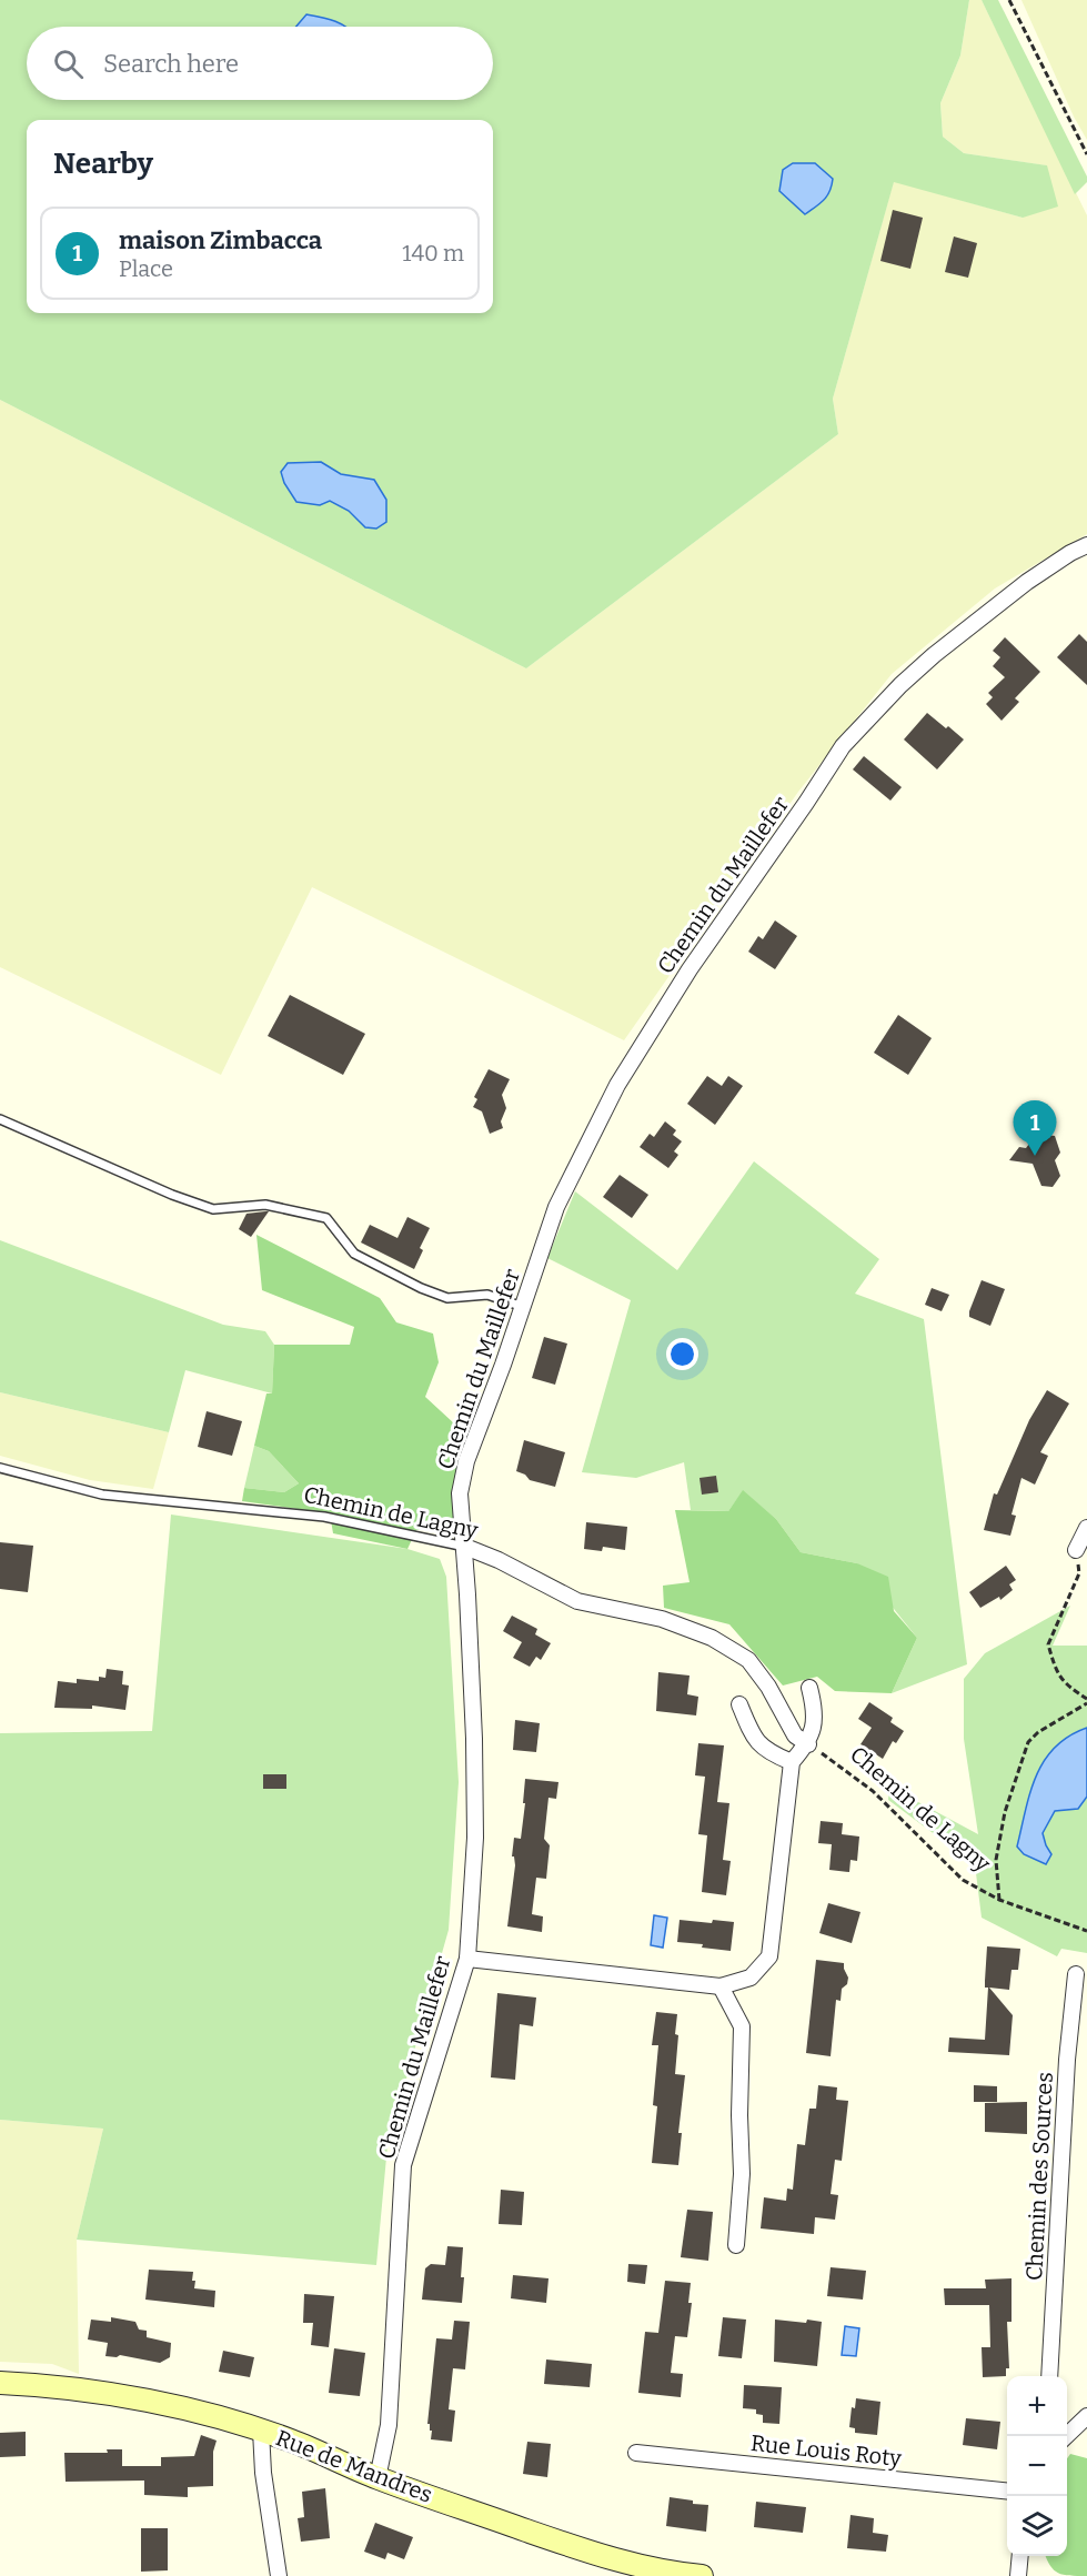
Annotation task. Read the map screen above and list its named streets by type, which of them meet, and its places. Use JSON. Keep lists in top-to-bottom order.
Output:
{
  "streets": {
    "street": [
      "Chemin du Maillefer",
      "Chemin de Lagny",
      "Chemin des Sources",
      "Rue Louis Roty",
      "Rue de Mandres"
    ]
  },
  "crossings": [
    ["Chemin du Maillefer", "Chemin de Lagny"],
    ["Chemin du Maillefer", "Rue de Mandres"]
  ],
  "page": {
    "search": "Search here",
    "heading": "Nearby",
    "list": [
      {
        "mark": "1",
        "name": "maison Zimbacca",
        "note": "Place",
        "value": "140 m"
      }
    ],
    "pins": "1",
    "map_buttons": ["+", "−"]
  }
}
